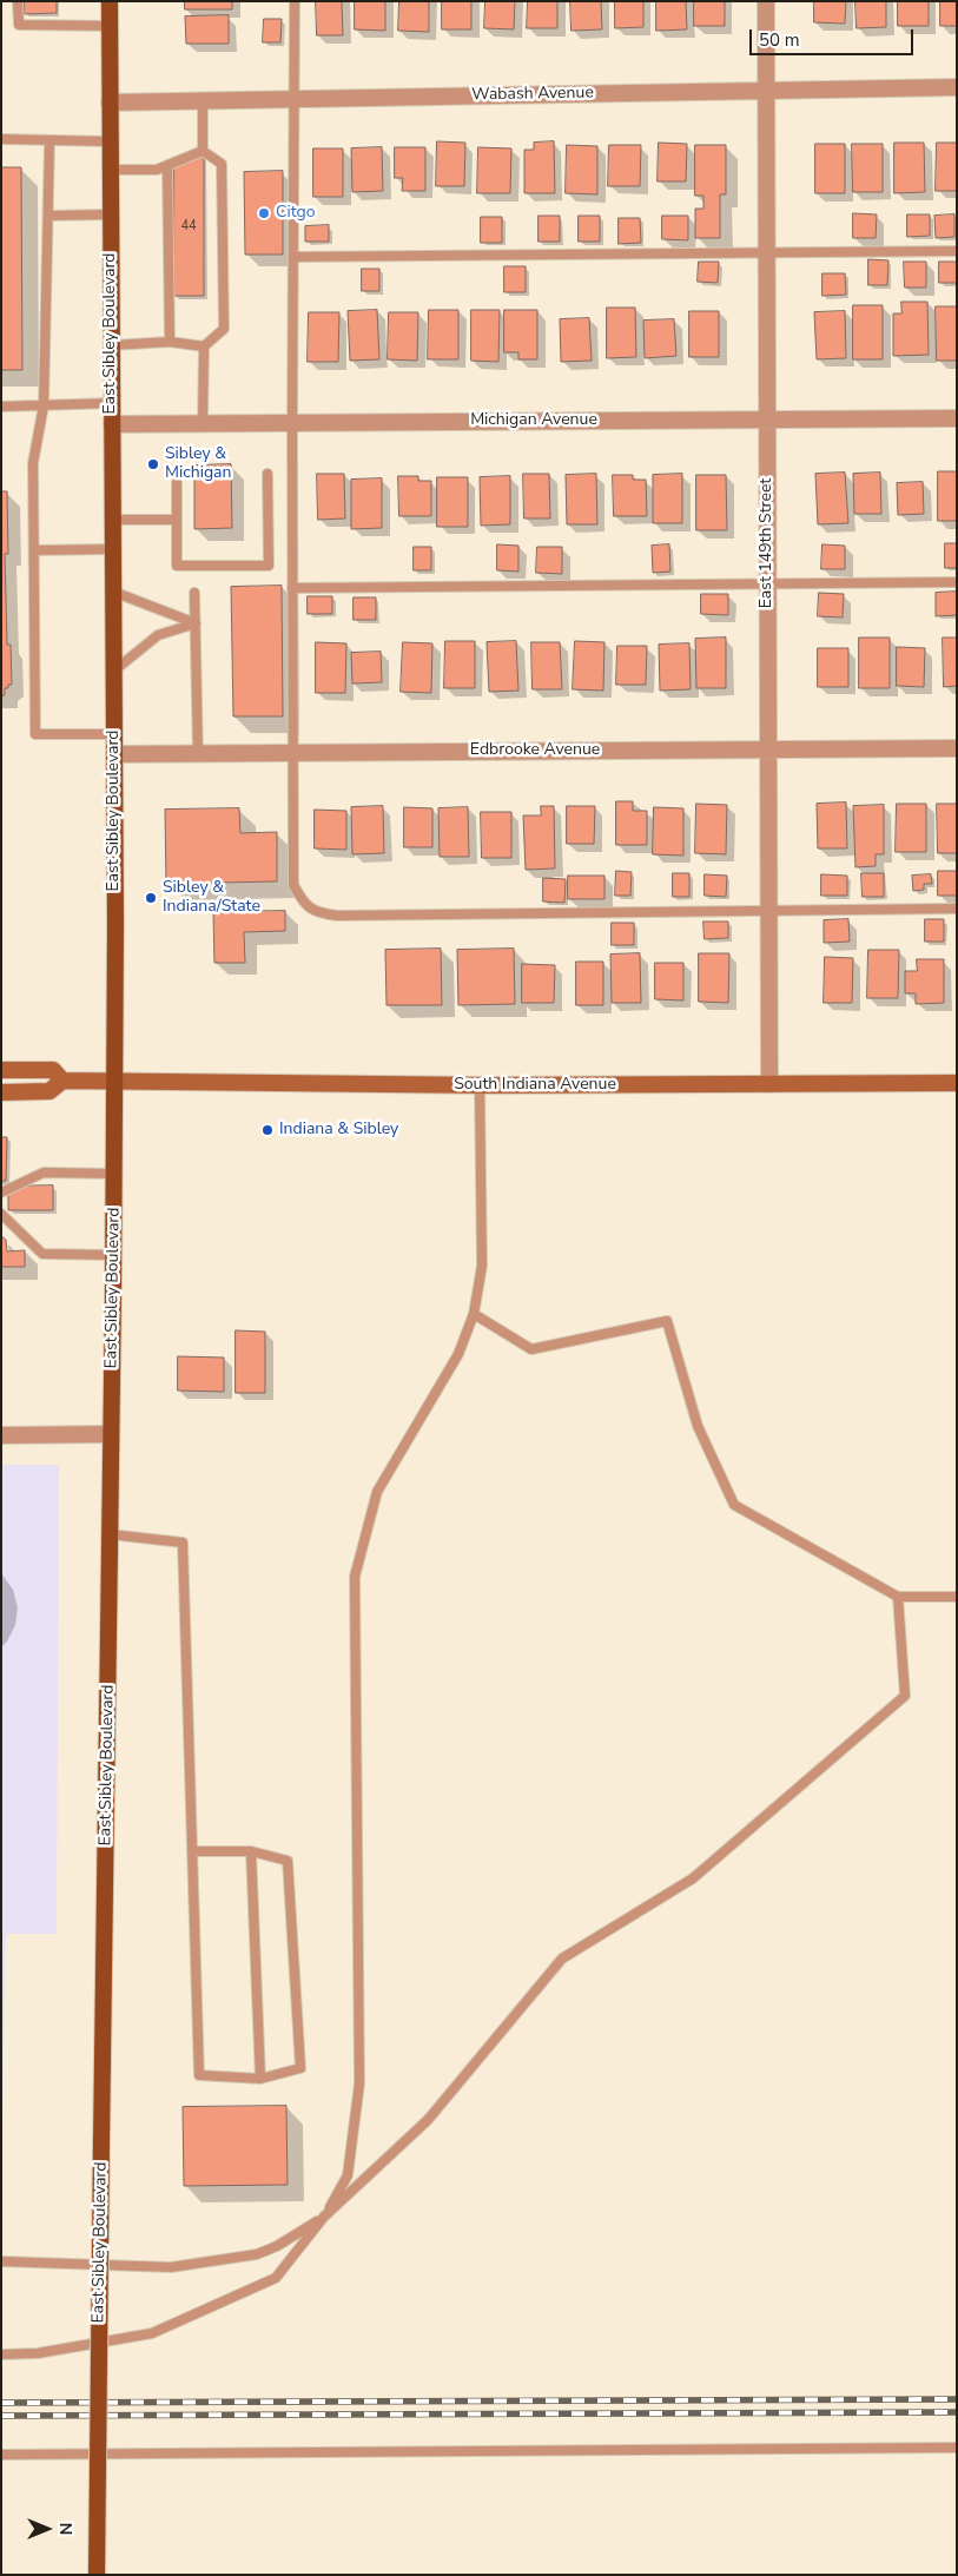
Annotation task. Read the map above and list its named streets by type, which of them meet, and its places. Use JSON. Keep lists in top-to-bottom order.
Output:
{
  "streets": {
    "main road": ["East Sibley Boulevard", "South Indiana Avenue"],
    "street": [
      "Wabash Avenue",
      "Michigan Avenue",
      "East 149th Street",
      "Edbrooke Avenue"
    ]
  },
  "crossings": [
    ["Wabash Avenue", "East Sibley Boulevard"],
    ["Wabash Avenue", "East 149th Street"],
    ["East Sibley Boulevard", "Michigan Avenue"],
    ["East Sibley Boulevard", "Edbrooke Avenue"],
    ["East Sibley Boulevard", "South Indiana Avenue"],
    ["Michigan Avenue", "East 149th Street"],
    ["East 149th Street", "Edbrooke Avenue"],
    ["East 149th Street", "South Indiana Avenue"]
  ],
  "places": [
    "Citgo",
    "Sibley & Michigan",
    "Sibley & Indiana/State",
    "Indiana & Sibley"
  ],
  "house_numbers": ["44"],
  "scale_bar": "50 m",
  "north": "right"
}
